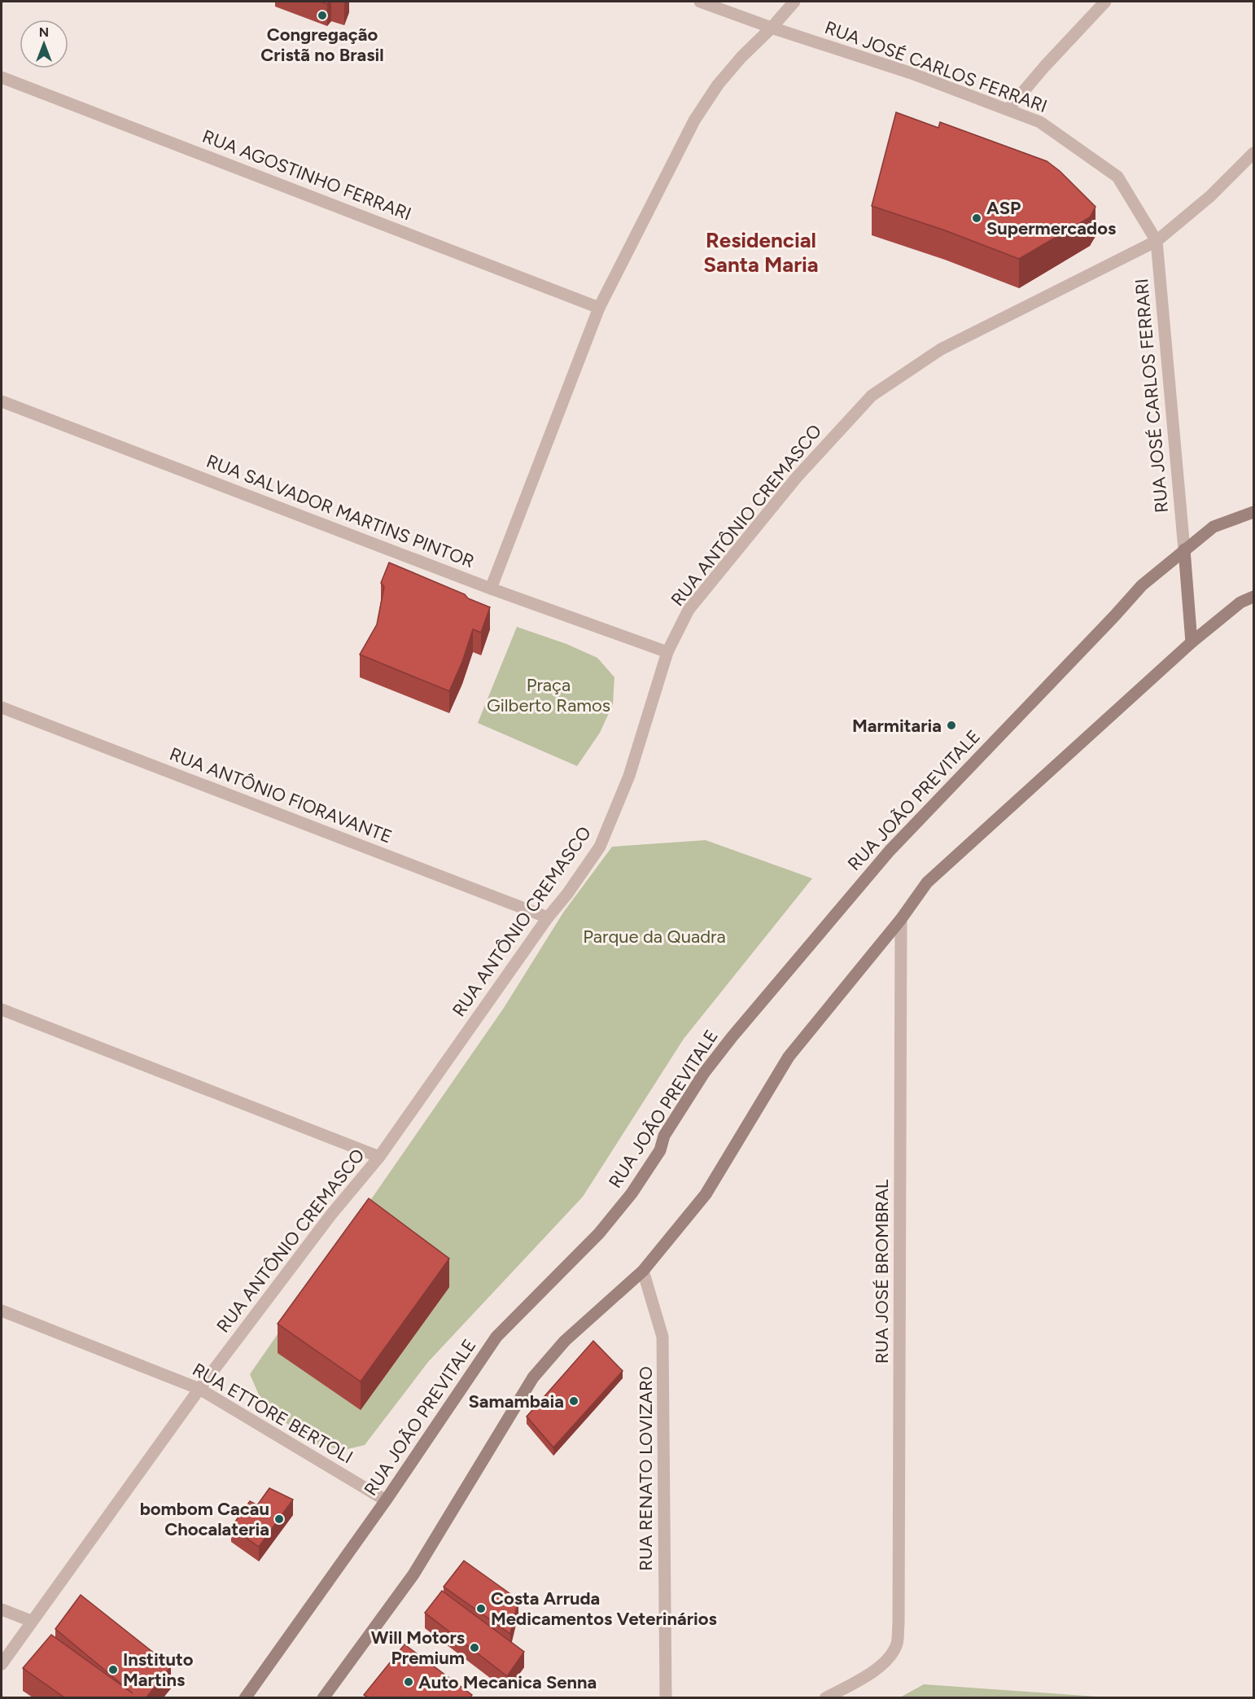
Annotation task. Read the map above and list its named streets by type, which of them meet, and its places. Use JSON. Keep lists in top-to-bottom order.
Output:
{
  "streets": {
    "main road": ["RUA JOÃO PREVITALE"],
    "street": [
      "RUA JOSÉ CARLOS FERRARI",
      "RUA AGOSTINHO FERRARI",
      "RUA SALVADOR MARTINS PINTOR",
      "RUA ANTÔNIO CREMASCO",
      "RUA ANTÔNIO FIORAVANTE",
      "RUA JOSÉ BROMBRAL",
      "RUA ETTORE BERTOLI",
      "RUA RENATO LOVIZARO"
    ]
  },
  "crossings": [
    ["RUA JOSÉ CARLOS FERRARI", "RUA ANTÔNIO CREMASCO"],
    ["RUA JOSÉ CARLOS FERRARI", "RUA JOÃO PREVITALE"],
    ["RUA SALVADOR MARTINS PINTOR", "RUA ANTÔNIO CREMASCO"],
    ["RUA ANTÔNIO CREMASCO", "RUA ANTÔNIO FIORAVANTE"],
    ["RUA ANTÔNIO CREMASCO", "RUA ETTORE BERTOLI"],
    ["RUA JOÃO PREVITALE", "RUA ETTORE BERTOLI"]
  ],
  "districts": ["Residencial Santa Maria"],
  "parks": ["Praça Gilberto Ramos", "Parque da Quadra"],
  "places": [
    "Congregação Cristã no Brasil",
    "ASP Supermercados",
    "Marmitaria",
    "Samambaia",
    "bombom Cacau Chocalateria",
    "Costa Arruda Medicamentos Veterinários",
    "Will Motors Premium",
    "Instituto Martins",
    "Auto Mecanica Senna"
  ],
  "north": "top"
}
